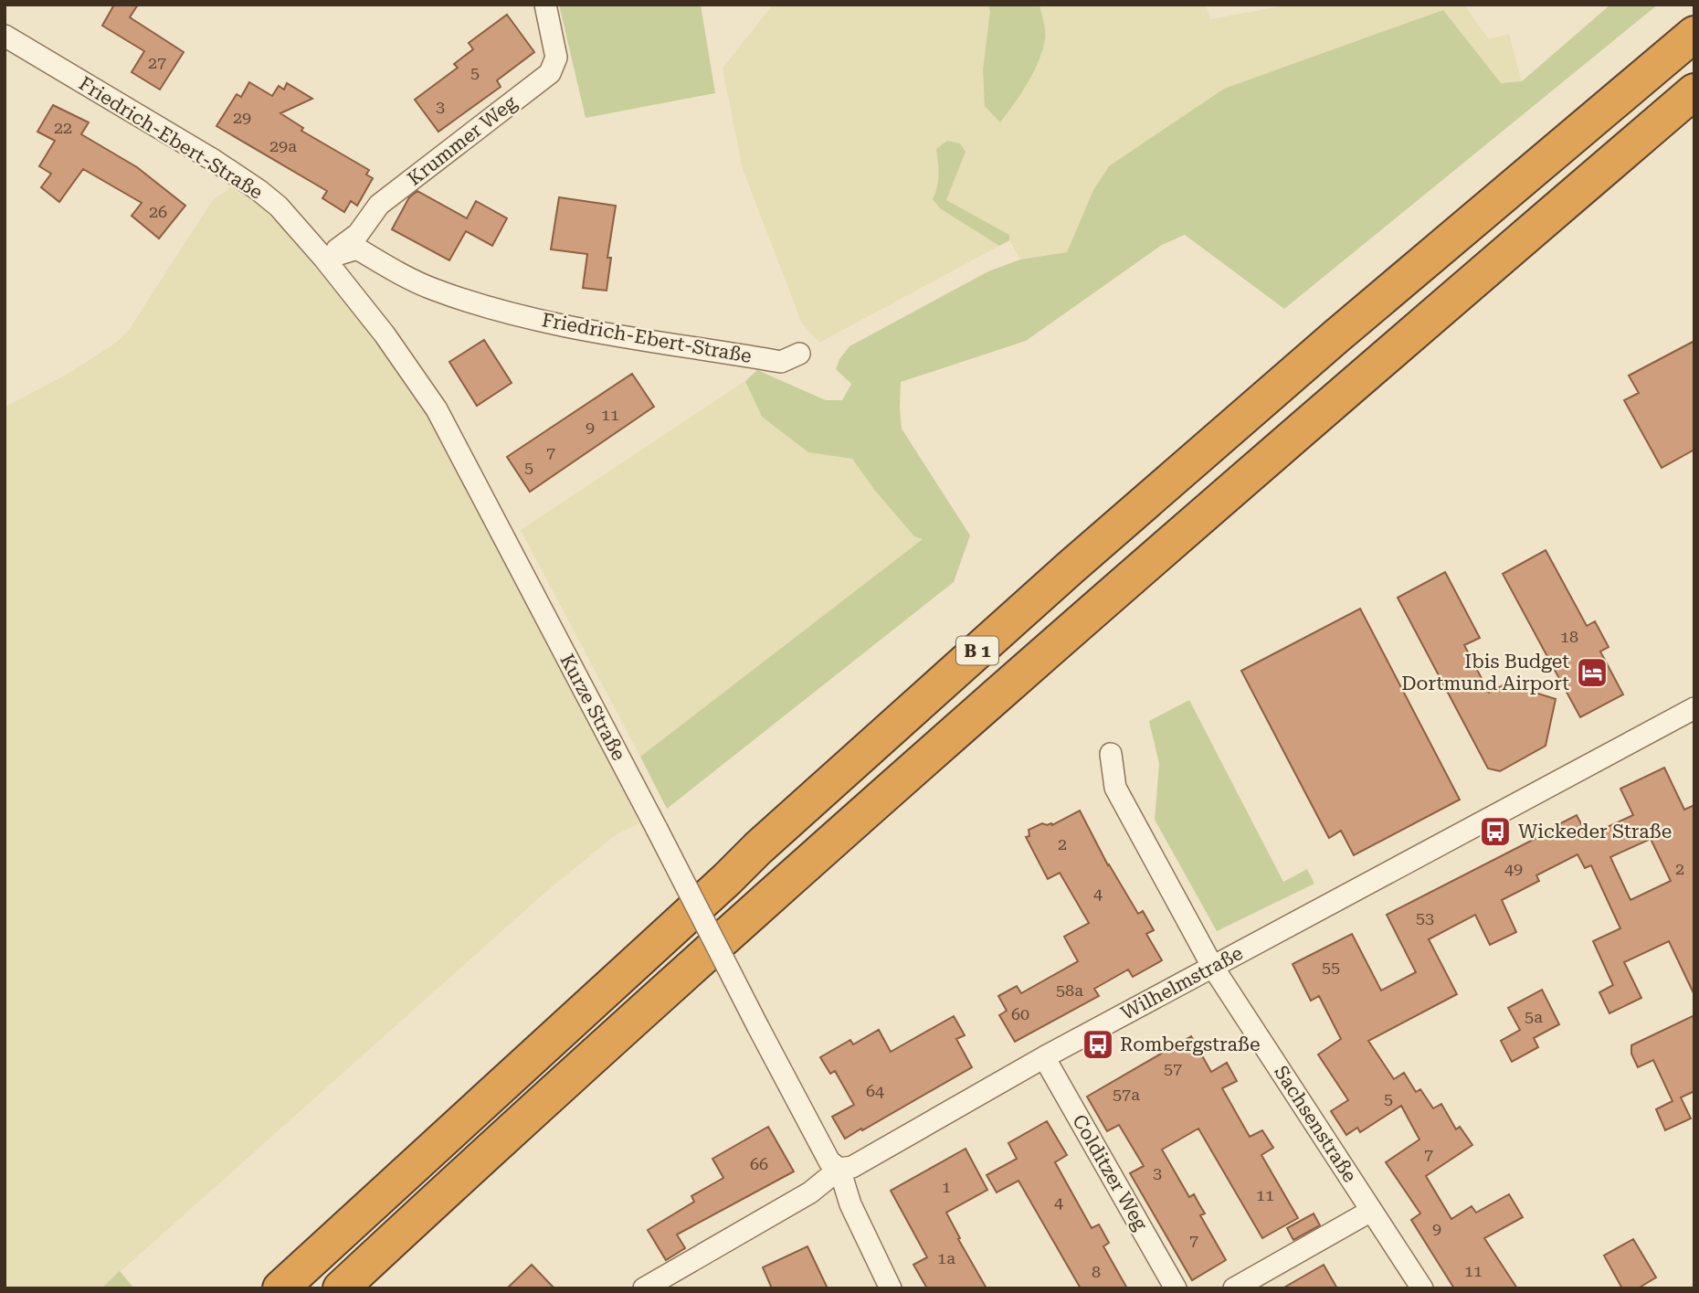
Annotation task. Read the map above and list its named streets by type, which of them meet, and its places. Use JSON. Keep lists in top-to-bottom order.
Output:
{
  "streets": {
    "highway": ["B 1"],
    "street": [
      "Friedrich-Ebert-Straße",
      "Krummer Weg",
      "Kurze Straße",
      "Wilhelmstraße",
      "Sachsenstraße",
      "Colditzer Weg"
    ]
  },
  "crossings": [
    ["Friedrich-Ebert-Straße", "Krummer Weg"],
    ["Friedrich-Ebert-Straße", "Kurze Straße"],
    ["Krummer Weg", "Kurze Straße"],
    ["Kurze Straße", "Wilhelmstraße"],
    ["Wilhelmstraße", "Sachsenstraße"],
    ["Wilhelmstraße", "Colditzer Weg"]
  ],
  "places": {
    "hotel": ["Ibis Budget Dortmund Airport"],
    "bus stop": ["Wickeder Straße", "Rombergstraße"]
  },
  "house_numbers": [
    "27",
    "5",
    "3",
    "29",
    "22",
    "29a",
    "26",
    "11",
    "9",
    "7",
    "5",
    "18",
    "2",
    "49",
    "2",
    "4",
    "53",
    "55",
    "58a",
    "60",
    "5a",
    "57",
    "64",
    "57a",
    "5",
    "7",
    "66",
    "3",
    "1",
    "11",
    "4",
    "9",
    "7",
    "1a",
    "11",
    "8"
  ]
}
